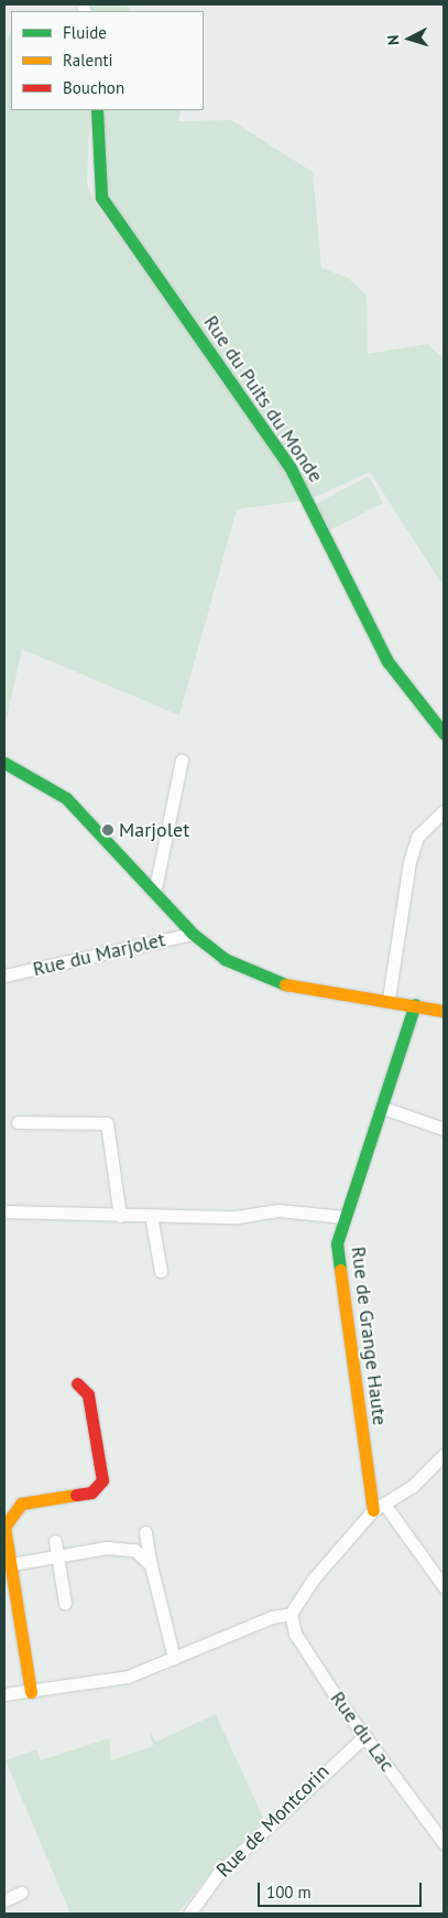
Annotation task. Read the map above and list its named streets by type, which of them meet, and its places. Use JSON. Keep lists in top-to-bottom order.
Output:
{
  "streets": {
    "street": [
      "Rue du Puits du Monde",
      "Rue du Marjolet",
      "Rue de Grange Haute",
      "Rue du Lac",
      "Rue de Montcorin"
    ]
  },
  "crossings": [
    ["Rue du Lac", "Rue de Montcorin"]
  ],
  "places": ["Marjolet"],
  "legend": ["Fluide", "Ralenti", "Bouchon"],
  "scale_bar": "100 m",
  "north": "left"
}
